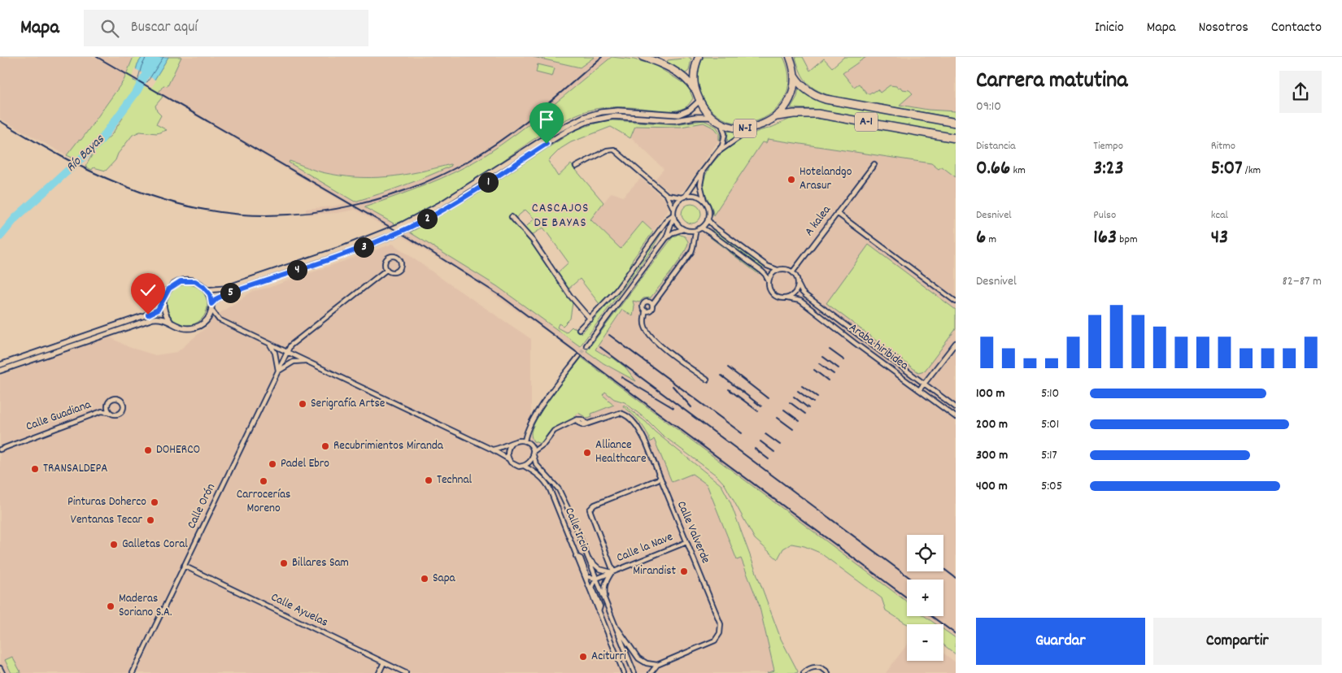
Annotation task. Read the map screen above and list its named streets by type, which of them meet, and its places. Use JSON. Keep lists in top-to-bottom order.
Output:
{
  "streets": {
    "highway": ["A-1", "N-I"],
    "street": [
      "A kalea",
      "Araba hiribidea",
      "Calle Guadiana",
      "Calle Orón",
      "Calle Ircio",
      "Calle Valverde",
      "Calle la Nave",
      "Calle Ayuelas"
    ]
  },
  "crossings": [
    ["A-1", "N-I"],
    ["A kalea", "Araba hiribidea"],
    ["Calle Orón", "Calle Ayuelas"],
    ["Calle Ircio", "Calle Valverde"],
    ["Calle Ircio", "Calle la Nave"],
    ["Calle Valverde", "Calle la Nave"]
  ],
  "districts": ["CASCAJOS DE BAYAS"],
  "water": ["Río Bayas"],
  "places": [
    "Hotelandgo Arasur",
    "Serigrafía Artse",
    "Recubrimientos Miranda",
    "DOHERCO",
    "Alliance Healthcare",
    "Padel Ebro",
    "TRANSALDEPA",
    "Technal",
    "Carrocerías Moreno",
    "Pinturas Doherco",
    "Ventanas Tecar",
    "Galletas Coral",
    "Billares Sam",
    "Mirandist",
    "Sapa",
    "Maderas Soriano S.A.",
    "Aciturri"
  ],
  "page": {
    "header": "Mapa",
    "search": "Buscar aquí",
    "nav": [
      "Inicio",
      "Mapa",
      "Nosotros",
      "Contacto"
    ],
    "heading": ["Carrera matutina", "09:10"],
    "stats": [
      ["Distancia", "0.66 km"],
      ["Tiempo", "3:23"],
      ["Ritmo", "5:07 /km"],
      ["Desnivel", "6 m"],
      ["Pulso", "163 bpm"],
      ["kcal", "43"]
    ],
    "pins": [
      "1",
      "2",
      "3",
      "4",
      "5"
    ],
    "chart": ["Desnivel", "82–87 m"],
    "list": [
      {
        "name": "100 m",
        "note": "5:10"
      },
      {
        "name": "200 m",
        "note": "5:01"
      },
      {
        "name": "300 m",
        "note": "5:17"
      },
      {
        "name": "400 m",
        "note": "5:05"
      }
    ],
    "map_buttons": ["+", "−"],
    "buttons": ["Guardar", "Compartir"]
  }
}
